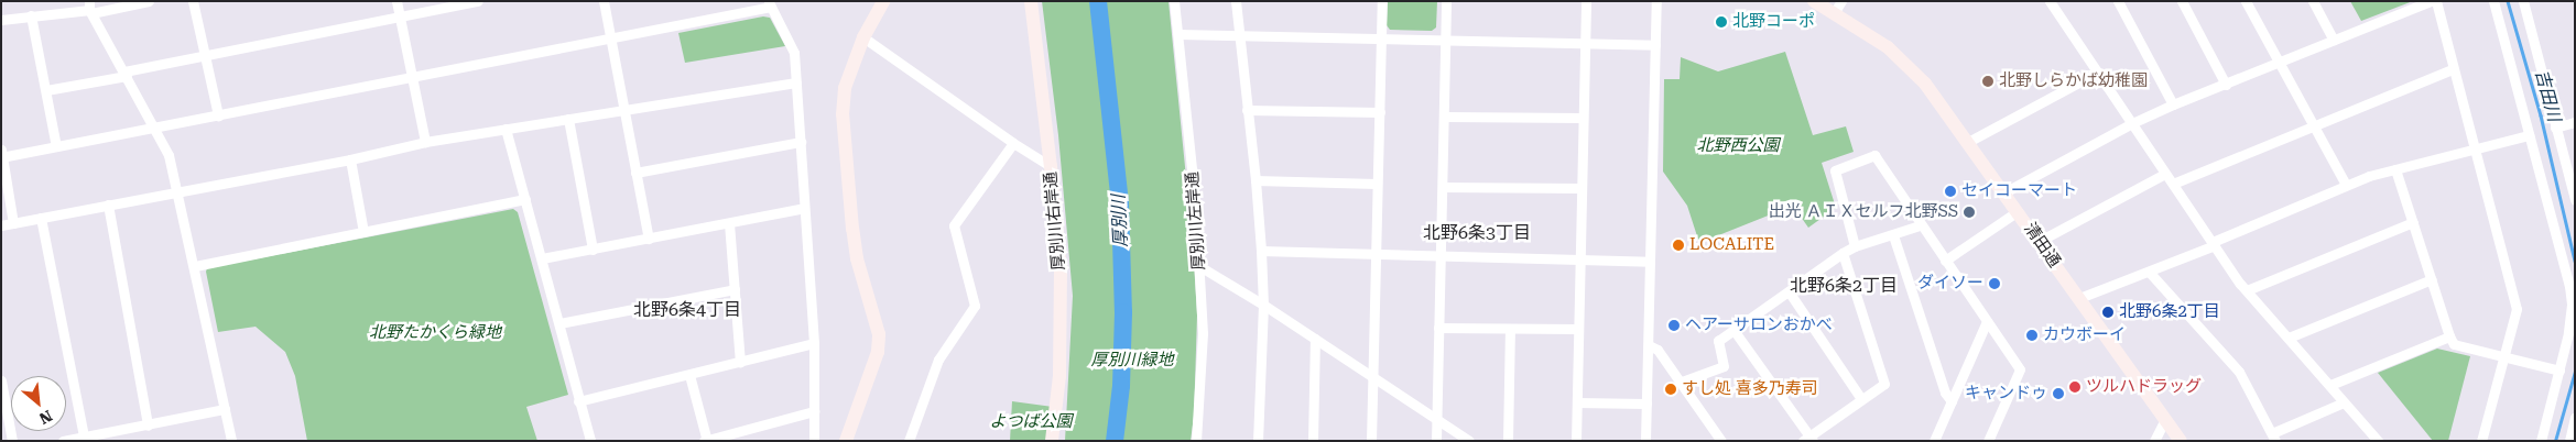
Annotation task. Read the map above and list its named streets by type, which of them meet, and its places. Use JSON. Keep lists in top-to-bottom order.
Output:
{
  "streets": {
    "street": ["厚別川右岸通", "厚別川左岸通", "清田通"]
  },
  "districts": ["北野6条3丁目", "北野6条2丁目", "北野6条4丁目"],
  "water": ["吉田川", "厚別川"],
  "parks": [
    "北野西公園",
    "北野たかくら緑地",
    "厚別川緑地",
    "よつば公園"
  ],
  "places": [
    "北野コーポ",
    "北野しらかば幼稚園",
    "セイコーマート",
    "出光 ＡＩＸセルフ北野SS",
    "LOCALITE",
    "ダイソー",
    "北野6条2丁目",
    "ヘアーサロンおかべ",
    "カウボーイ",
    "ツルハドラッグ",
    "すし処 喜多乃寿司",
    "キャンドゥ"
  ],
  "north": "bottom right"
}
